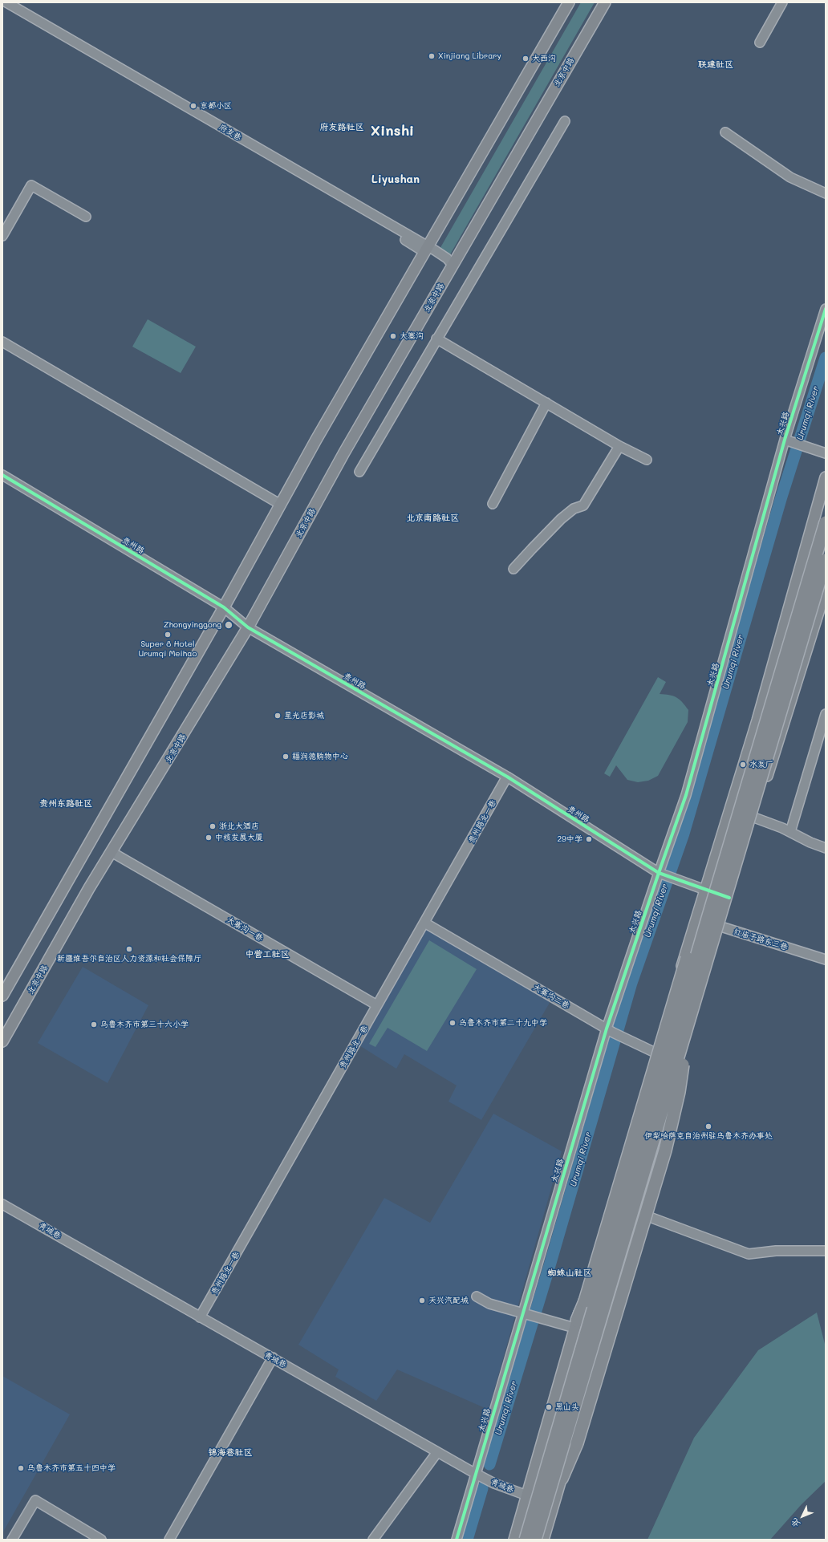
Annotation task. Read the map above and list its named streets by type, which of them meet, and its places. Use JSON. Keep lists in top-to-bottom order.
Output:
{
  "streets": {
    "main road": ["北京中路"],
    "street": [
      "府友巷",
      "太兴路",
      "贵州路",
      "贵州路北一巷",
      "大寨沟一巷",
      "红庙子路东三巷",
      "大寨沟二巷",
      "青城巷"
    ]
  },
  "crossings": [
    ["北京中路", "府友巷"],
    ["北京中路", "贵州路"],
    ["北京中路", "大寨沟一巷"],
    ["太兴路", "贵州路"],
    ["太兴路", "大寨沟二巷"],
    ["太兴路", "青城巷"],
    ["贵州路", "贵州路北一巷"],
    ["贵州路北一巷", "大寨沟一巷"],
    ["贵州路北一巷", "大寨沟二巷"],
    ["贵州路北一巷", "青城巷"]
  ],
  "districts": [
    "联建社区",
    "府友路社区",
    "Xinshi",
    "Liyushan",
    "北京南路社区",
    "贵州东路社区",
    "中营工社区",
    "蜘蛛山社区",
    "锦海巷社区"
  ],
  "water": ["Urumqi River"],
  "places": [
    "Xinjiang Library",
    "大西沟",
    "京都小区",
    "大寨沟",
    "Zhongyinggong",
    "Super 8 Hotel Urumqi Meihao",
    "星光店影城",
    "福润德购物中心",
    "水泵厂",
    "浙北大酒店",
    "中核发展大厦",
    "29中学",
    "新疆维吾尔自治区人力资源和社会保障厅",
    "乌鲁木齐市第二十九中学",
    "乌鲁木齐市第三十六小学",
    "伊犁哈萨克自治州驻乌鲁木齐办事处",
    "天兴汽配城",
    "黑山头",
    "乌鲁木齐市第五十四中学"
  ],
  "north": "bottom left"
}
